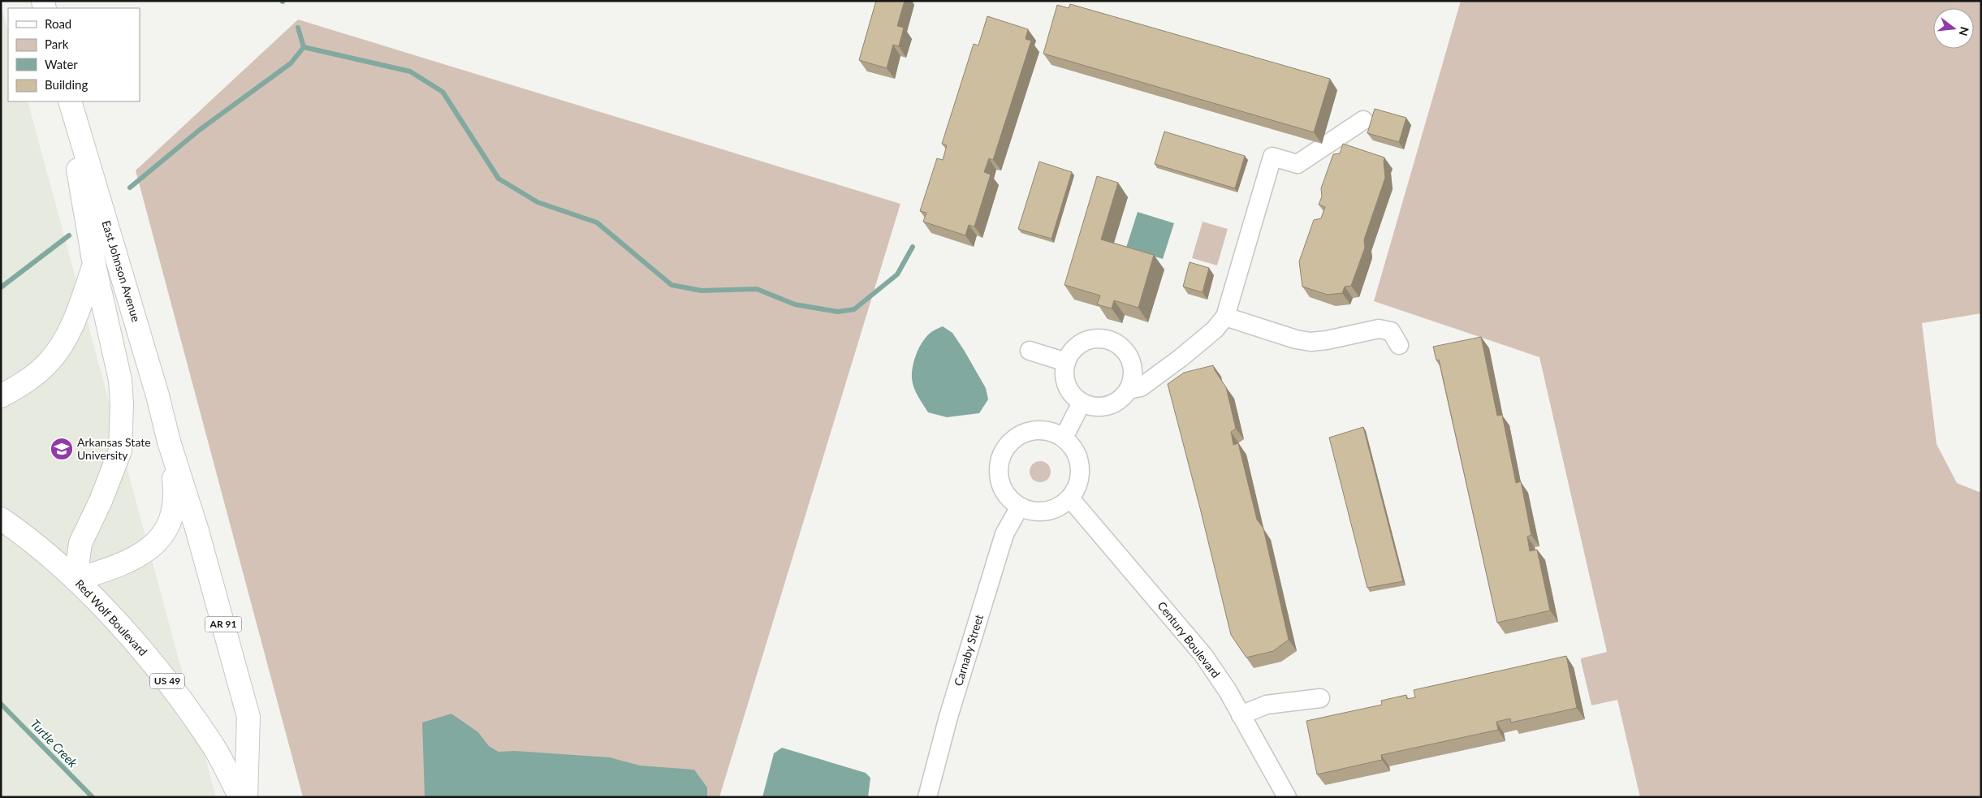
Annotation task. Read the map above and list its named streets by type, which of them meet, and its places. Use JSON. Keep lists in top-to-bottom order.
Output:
{
  "streets": {
    "main road": [
      "East Johnson Avenue",
      "Red Wolf Boulevard",
      "AR 91",
      "US 49"
    ],
    "street": ["Century Boulevard", "Carnaby Street"]
  },
  "crossings": [
    ["East Johnson Avenue", "Red Wolf Boulevard"],
    ["East Johnson Avenue", "AR 91"],
    ["Century Boulevard", "Carnaby Street"]
  ],
  "water": ["Turtle Creek"],
  "places": {
    "school or university": ["Arkansas State University"]
  },
  "legend": [
    "Road",
    "Park",
    "Water",
    "Building"
  ],
  "north": "right"
}
